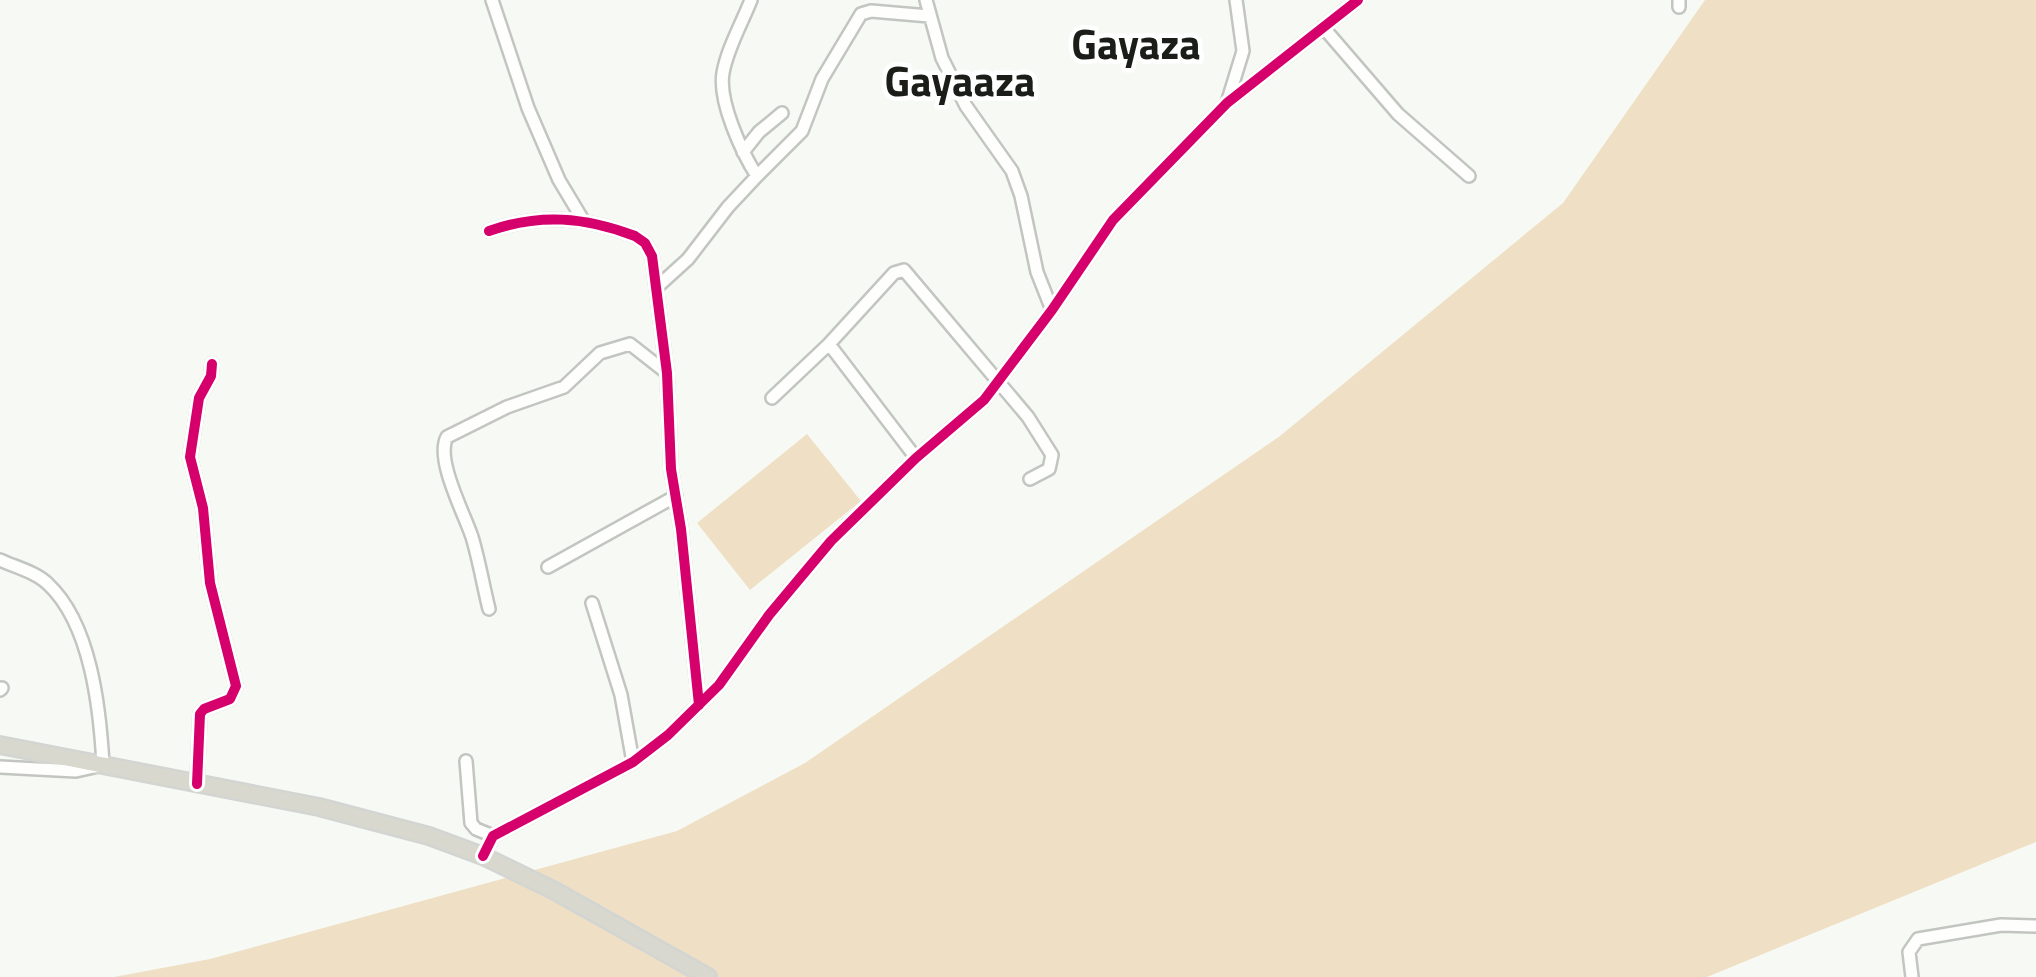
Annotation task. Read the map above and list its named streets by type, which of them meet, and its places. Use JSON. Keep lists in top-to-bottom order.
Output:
{
  "districts": ["Gayaza", "Gayaaza"]
}
